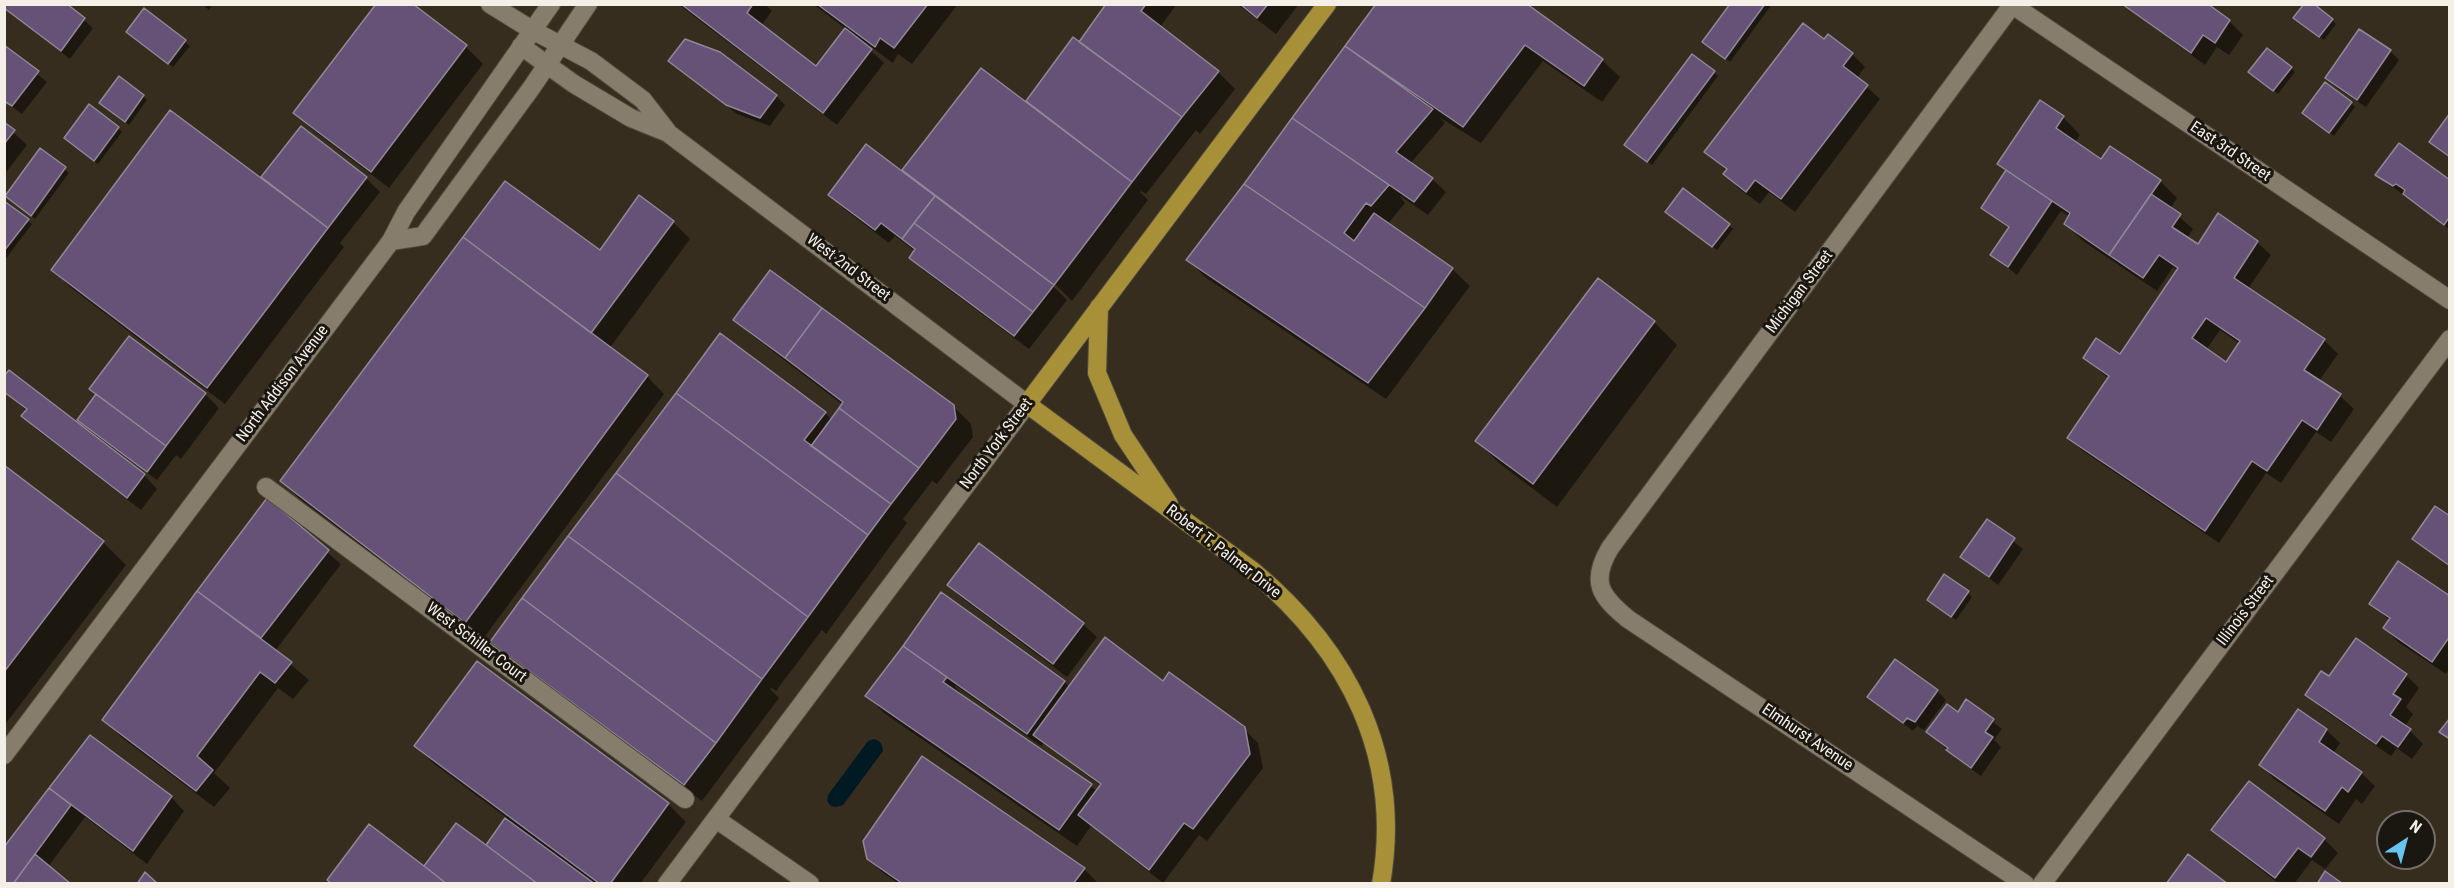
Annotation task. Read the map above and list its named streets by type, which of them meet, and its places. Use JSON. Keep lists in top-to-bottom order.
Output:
{
  "streets": {
    "main road": ["North York Street", "Robert T. Palmer Drive"],
    "street": [
      "East 3rd Street",
      "West 2nd Street",
      "Michigan Street",
      "North Addison Avenue",
      "Illinois Street",
      "West Schiller Court",
      "Elmhurst Avenue"
    ]
  },
  "crossings": [
    ["East 3rd Street", "Michigan Street"],
    ["West 2nd Street", "North Addison Avenue"],
    ["West 2nd Street", "North York Street"],
    ["West 2nd Street", "Robert T. Palmer Drive"],
    ["Michigan Street", "Elmhurst Avenue"],
    ["North York Street", "Robert T. Palmer Drive"]
  ],
  "north": "top right"
}
